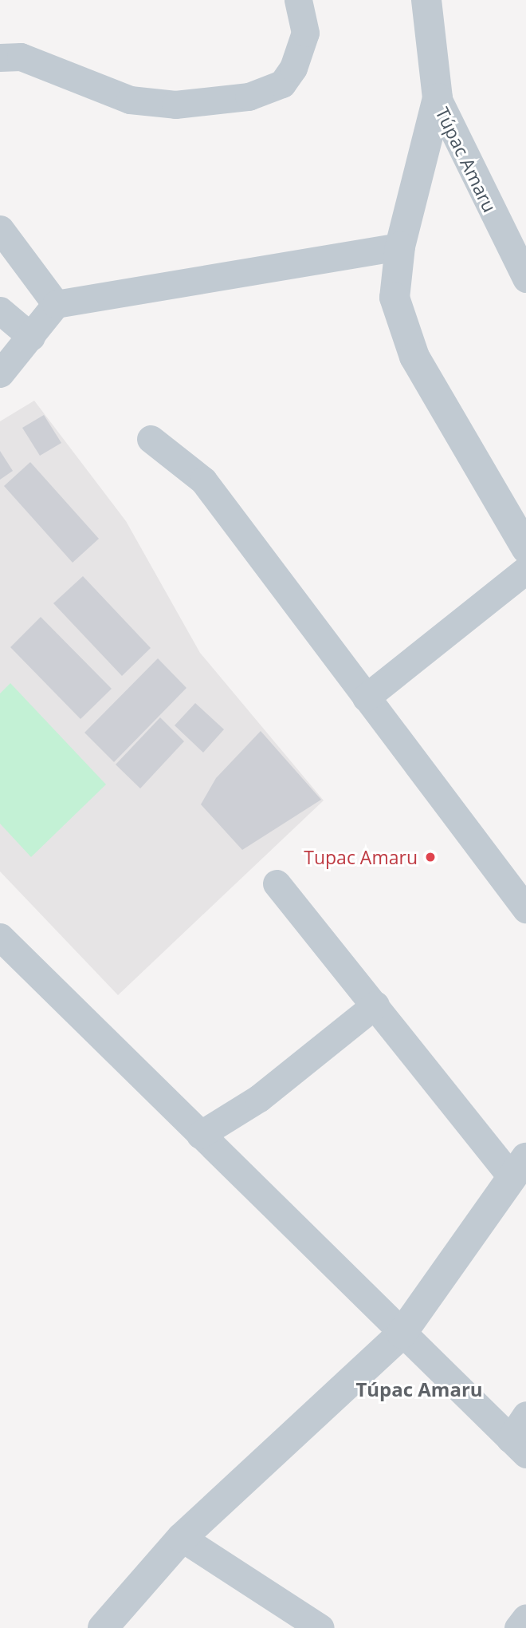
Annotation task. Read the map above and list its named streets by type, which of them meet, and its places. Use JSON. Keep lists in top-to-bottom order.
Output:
{
  "streets": {
    "street": ["Túpac Amaru"]
  },
  "districts": ["Túpac Amaru"],
  "places": ["Tupac Amaru"]
}
